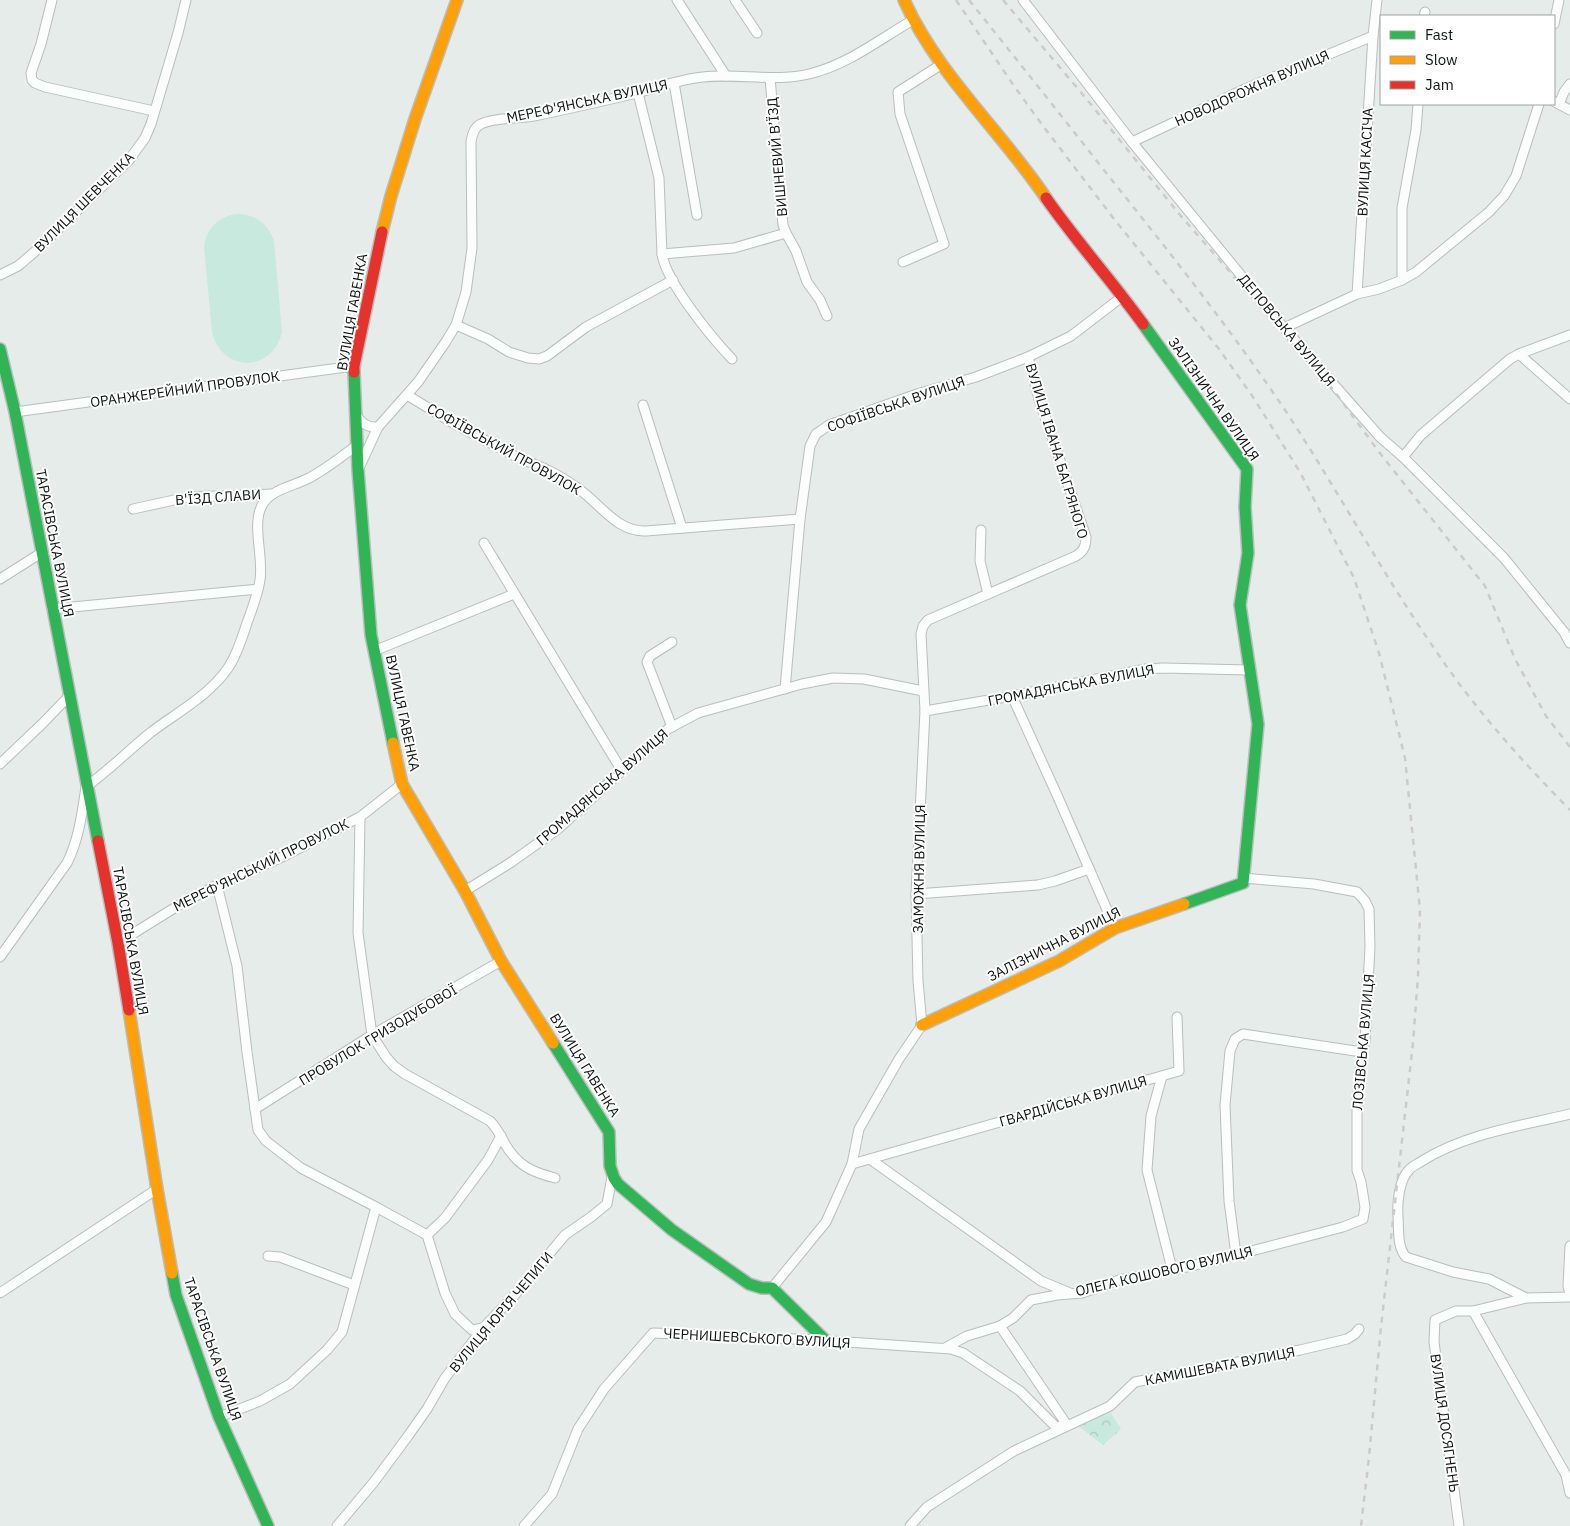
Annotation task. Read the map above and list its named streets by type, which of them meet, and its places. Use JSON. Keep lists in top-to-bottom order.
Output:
{
  "streets": {
    "street": [
      "НОВОДОРОЖНЯ ВУЛИЦЯ",
      "МЕРЕФ'ЯНСЬКА ВУЛИЦЯ",
      "ВИШНЕВИЙ В’ЇЗД",
      "ВУЛИЦЯ КАСІЧА",
      "ВУЛИЦЯ ШЕВЧЕНКА",
      "ВУЛИЦЯ ГАВЕНКА",
      "ДЕПОВСЬКА ВУЛИЦЯ",
      "ОРАНЖЕРЕЙНИЙ ПРОВУЛОК",
      "ЗАЛІЗНИЧНА ВУЛИЦЯ",
      "СОФІЇВСЬКА ВУЛИЦЯ",
      "СОФІЇВСЬКИЙ ПРОВУЛОК",
      "ВУЛИЦЯ ІВАНА БАГРЯНОГО",
      "В'ЇЗД СЛАВИ",
      "ТАРАСІВСЬКА ВУЛИЦЯ",
      "ГРОМАДЯНСЬКА ВУЛИЦЯ",
      "МЕРЕФ'ЯНСЬКИЙ ПРОВУЛОК",
      "ЗАМОЖНЯ ВУЛИЦЯ",
      "ПРОВУЛОК ГРИЗОДУБОВОЇ",
      "ЛОЗІВСЬКА ВУЛИЦЯ",
      "ГВАРДІЙСЬКА ВУЛИЦЯ",
      "ОЛЕГА КОШОВОГО ВУЛИЦЯ",
      "ВУЛИЦЯ ЮРІЯ ЧЕПИГИ",
      "ЧЕРНИШЕВСЬКОГО ВУЛИЦЯ",
      "КАМИШЕВАТА ВУЛИЦЯ",
      "ВУЛИЦЯ ДОСЯГНЕНЬ"
    ]
  },
  "crossings": [
    ["НОВОДОРОЖНЯ ВУЛИЦЯ", "ВУЛИЦЯ КАСІЧА"],
    ["НОВОДОРОЖНЯ ВУЛИЦЯ", "ДЕПОВСЬКА ВУЛИЦЯ"],
    ["МЕРЕФ'ЯНСЬКА ВУЛИЦЯ", "ВИШНЕВИЙ В’ЇЗД"],
    ["МЕРЕФ'ЯНСЬКА ВУЛИЦЯ", "ВУЛИЦЯ ГАВЕНКА"],
    ["МЕРЕФ'ЯНСЬКА ВУЛИЦЯ", "ЗАЛІЗНИЧНА ВУЛИЦЯ"],
    ["МЕРЕФ'ЯНСЬКА ВУЛИЦЯ", "СОФІЇВСЬКИЙ ПРОВУЛОК"],
    ["ВУЛИЦЯ ГАВЕНКА", "ОРАНЖЕРЕЙНИЙ ПРОВУЛОК"],
    ["ВУЛИЦЯ ГАВЕНКА", "ГРОМАДЯНСЬКА ВУЛИЦЯ"],
    ["ВУЛИЦЯ ГАВЕНКА", "МЕРЕФ'ЯНСЬКИЙ ПРОВУЛОК"],
    ["ВУЛИЦЯ ГАВЕНКА", "ПРОВУЛОК ГРИЗОДУБОВОЇ"],
    ["ВУЛИЦЯ ГАВЕНКА", "ВУЛИЦЯ ЮРІЯ ЧЕПИГИ"],
    ["ОРАНЖЕРЕЙНИЙ ПРОВУЛОК", "ТАРАСІВСЬКА ВУЛИЦЯ"],
    ["ЗАЛІЗНИЧНА ВУЛИЦЯ", "СОФІЇВСЬКА ВУЛИЦЯ"],
    ["ЗАЛІЗНИЧНА ВУЛИЦЯ", "ГРОМАДЯНСЬКА ВУЛИЦЯ"],
    ["ЗАЛІЗНИЧНА ВУЛИЦЯ", "ЗАМОЖНЯ ВУЛИЦЯ"],
    ["ЗАЛІЗНИЧНА ВУЛИЦЯ", "ЛОЗІВСЬКА ВУЛИЦЯ"],
    ["СОФІЇВСЬКА ВУЛИЦЯ", "СОФІЇВСЬКИЙ ПРОВУЛОК"],
    ["СОФІЇВСЬКА ВУЛИЦЯ", "ВУЛИЦЯ ІВАНА БАГРЯНОГО"],
    ["СОФІЇВСЬКА ВУЛИЦЯ", "ГРОМАДЯНСЬКА ВУЛИЦЯ"],
    ["ВУЛИЦЯ ІВАНА БАГРЯНОГО", "ГРОМАДЯНСЬКА ВУЛИЦЯ"],
    ["ВУЛИЦЯ ІВАНА БАГРЯНОГО", "ЗАМОЖНЯ ВУЛИЦЯ"],
    ["ТАРАСІВСЬКА ВУЛИЦЯ", "МЕРЕФ'ЯНСЬКИЙ ПРОВУЛОК"],
    ["ГРОМАДЯНСЬКА ВУЛИЦЯ", "ЗАМОЖНЯ ВУЛИЦЯ"],
    ["ЛОЗІВСЬКА ВУЛИЦЯ", "ОЛЕГА КОШОВОГО ВУЛИЦЯ"],
    ["ГВАРДІЙСЬКА ВУЛИЦЯ", "ОЛЕГА КОШОВОГО ВУЛИЦЯ"],
    ["ОЛЕГА КОШОВОГО ВУЛИЦЯ", "ЧЕРНИШЕВСЬКОГО ВУЛИЦЯ"],
    ["ЧЕРНИШЕВСЬКОГО ВУЛИЦЯ", "КАМИШЕВАТА ВУЛИЦЯ"]
  ],
  "legend": ["Fast", "Slow", "Jam"]
}
